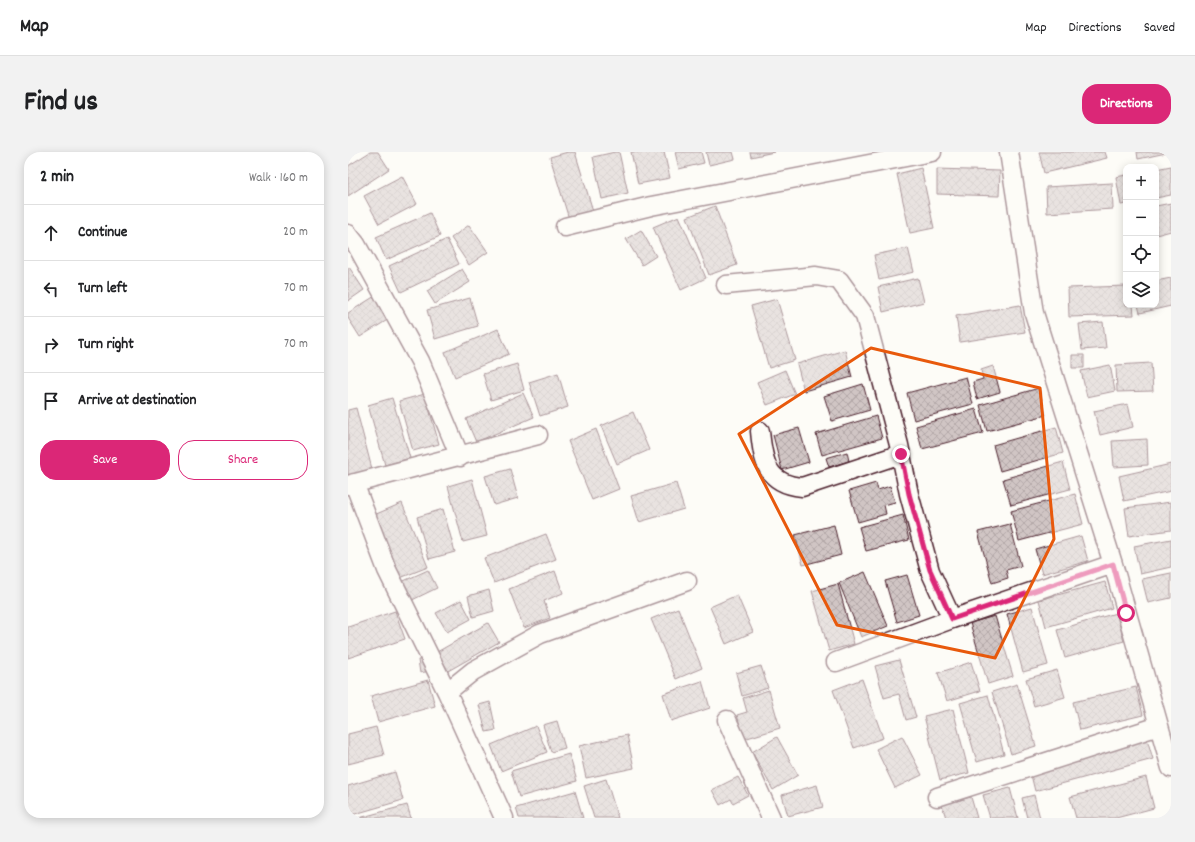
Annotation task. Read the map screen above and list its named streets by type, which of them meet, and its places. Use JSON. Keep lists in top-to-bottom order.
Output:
{
  "page": {
    "header": "Map",
    "nav": ["Map", "Directions", "Saved"],
    "title": "Find us",
    "buttons": [
      "Directions",
      ["Save", "Share"]
    ],
    "heading": ["2 min", "Walk · 160 m"],
    "map_buttons": ["+", "−"],
    "list": [
      ["Continue", "20 m"],
      ["Turn left", "70 m"],
      ["Turn right", "70 m"],
      "Arrive at destination"
    ]
  }
}
